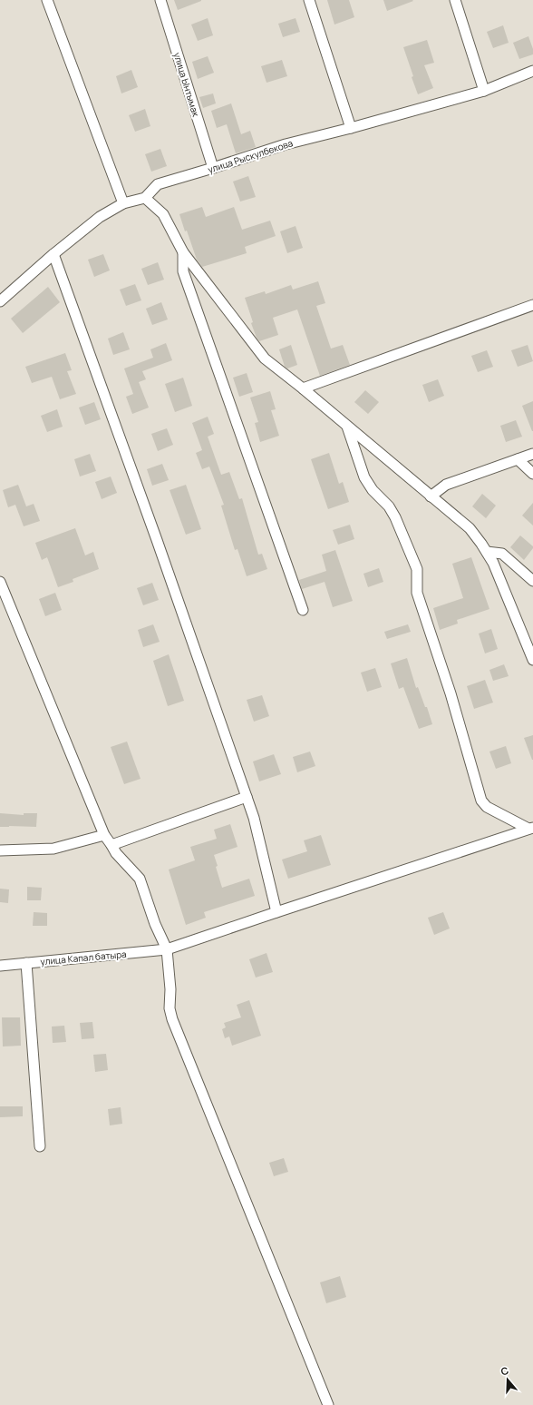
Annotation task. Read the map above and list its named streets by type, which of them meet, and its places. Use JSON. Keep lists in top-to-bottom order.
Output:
{
  "streets": {
    "street": ["улица Ынтымак", "улица Рыскулбекова", "улица Капал батыра"]
  },
  "crossings": [
    ["улица Ынтымак", "улица Рыскулбекова"]
  ],
  "north": "top"
}
